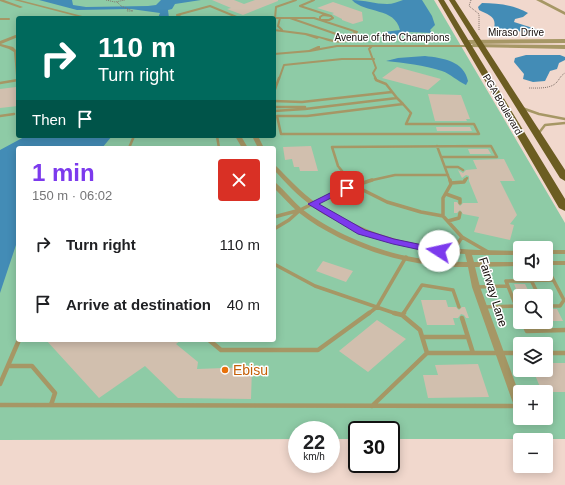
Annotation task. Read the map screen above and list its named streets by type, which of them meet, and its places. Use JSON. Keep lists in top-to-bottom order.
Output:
{
  "streets": {
    "main road": ["PGA Boulevard"],
    "street": ["Miraso Drive", "Avenue of the Champions", "Fairway Lane"]
  },
  "crossings": [
    ["Miraso Drive", "Avenue of the Champions"],
    ["Miraso Drive", "PGA Boulevard"],
    ["Avenue of the Champions", "PGA Boulevard"]
  ],
  "places": ["Ebisu"],
  "page": {
    "turn": ["110 m", "Turn right"],
    "then": "Then",
    "heading": ["1 min", "150 m · 06:02"],
    "list": [
      {
        "name": "Turn right",
        "value": "110 m"
      },
      {
        "name": "Arrive at destination",
        "value": "40 m"
      }
    ],
    "map_buttons": ["+", "−"],
    "speed": "22 km/h",
    "limit": "30"
  }
}
